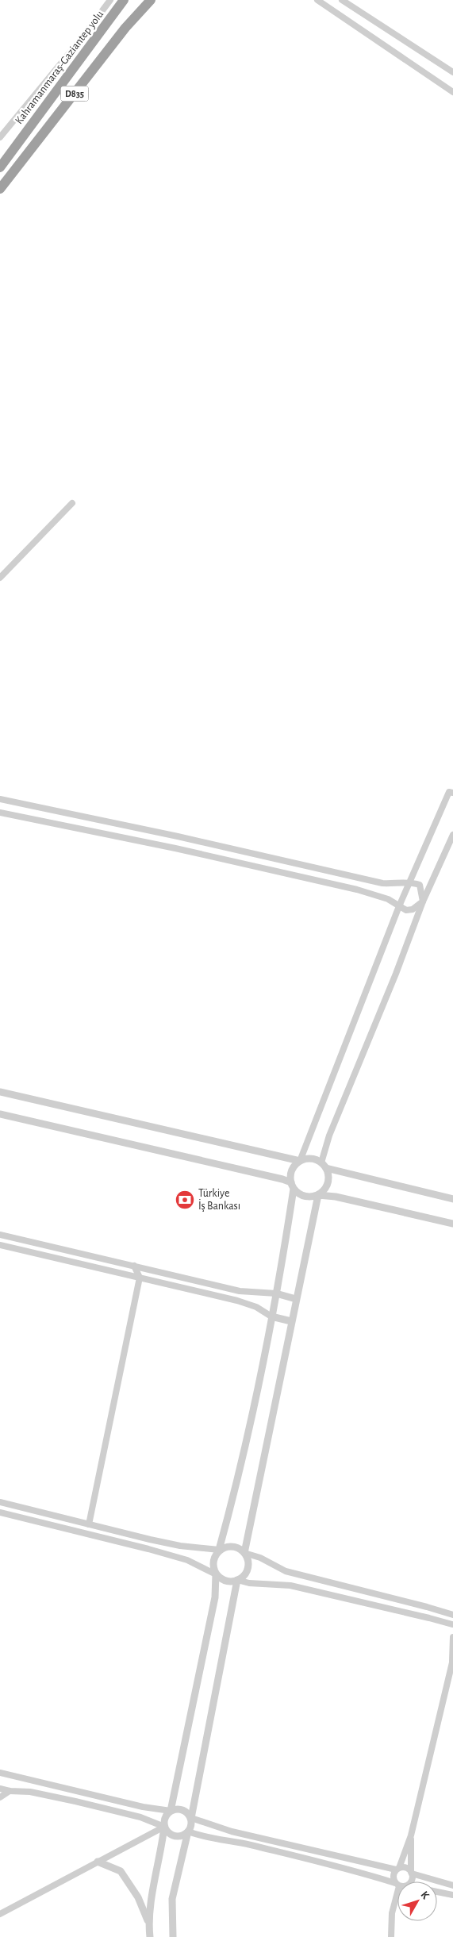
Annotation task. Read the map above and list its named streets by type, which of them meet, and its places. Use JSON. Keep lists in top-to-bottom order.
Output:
{
  "streets": {
    "highway": ["Kahramanmaraş-Gaziantep yolu", "D835"]
  },
  "places": {
    "bank": ["Türkiye İş Bankası"]
  },
  "north": "top right"
}
